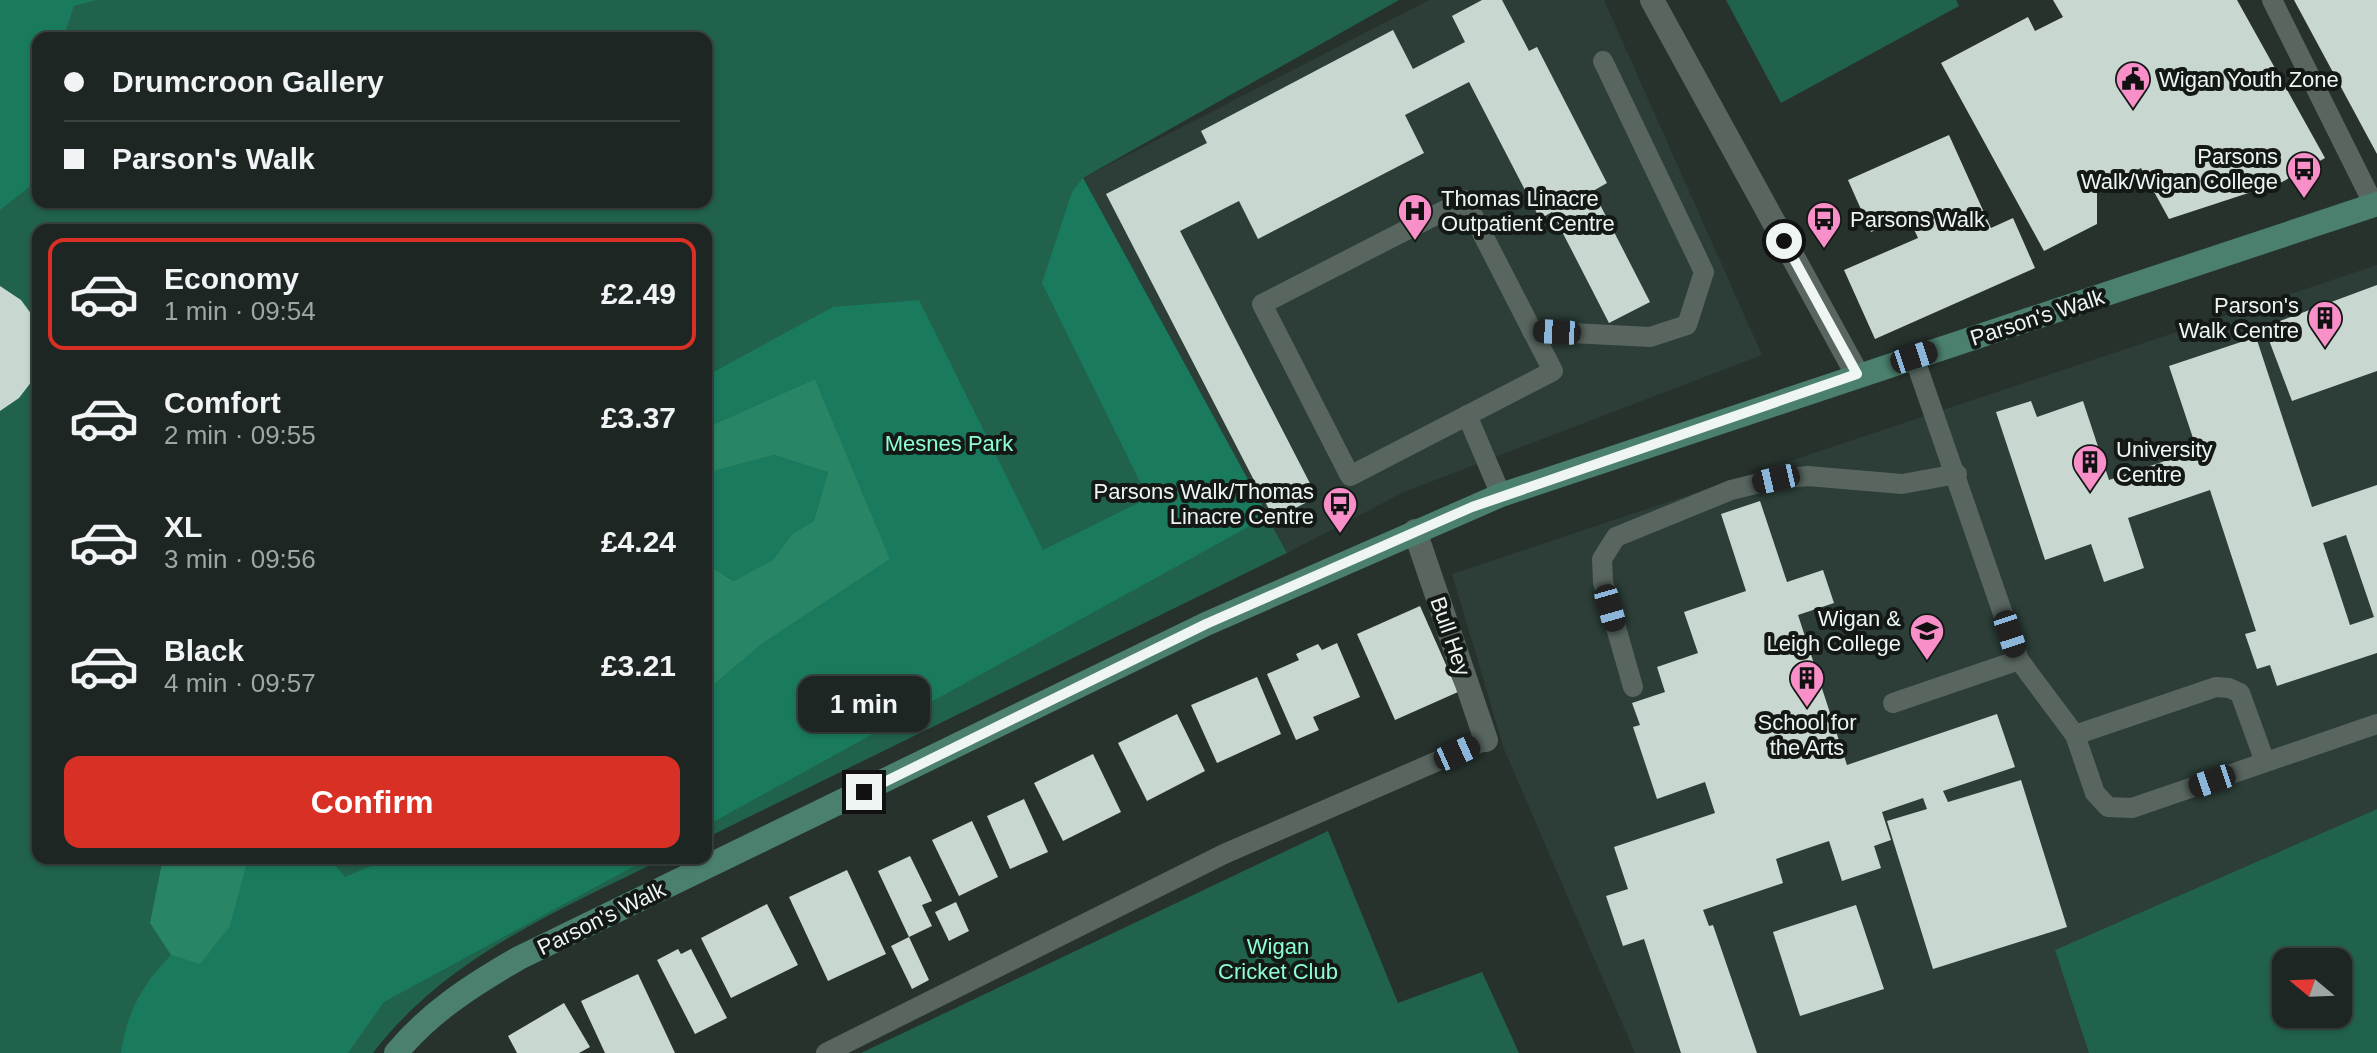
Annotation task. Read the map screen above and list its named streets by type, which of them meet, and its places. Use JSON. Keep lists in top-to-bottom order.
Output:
{
  "streets": {
    "main road": ["Parson's Walk"],
    "street": ["Bull Hey"]
  },
  "crossings": [
    ["Parson's Walk", "Bull Hey"]
  ],
  "parks": ["Mesnes Park", "Wigan Cricket Club"],
  "places": {
    "public building": ["Wigan Youth Zone"],
    "bus stop": ["Parsons Walk/Wigan College", "Parsons Walk", "Parsons Walk/Thomas Linacre Centre"],
    "hospital": ["Thomas Linacre Outpatient Centre"],
    "building": ["Parson's Walk Centre", "University Centre", "School for the Arts"],
    "school or university": ["Wigan & Leigh College"]
  },
  "north": "left",
  "page": {
    "banner": ["Drumcroon Gallery", "Parson's Walk"],
    "list": [
      {
        "name": "Economy",
        "note": "1 min · 09:54",
        "value": "£2.49"
      },
      {
        "name": "Comfort",
        "note": "2 min · 09:55",
        "value": "£3.37"
      },
      {
        "name": "XL",
        "note": "3 min · 09:56",
        "value": "£4.24"
      },
      {
        "name": "Black",
        "note": "4 min · 09:57",
        "value": "£3.21"
      }
    ],
    "bubble": "1 min",
    "buttons": "Confirm"
  }
}
